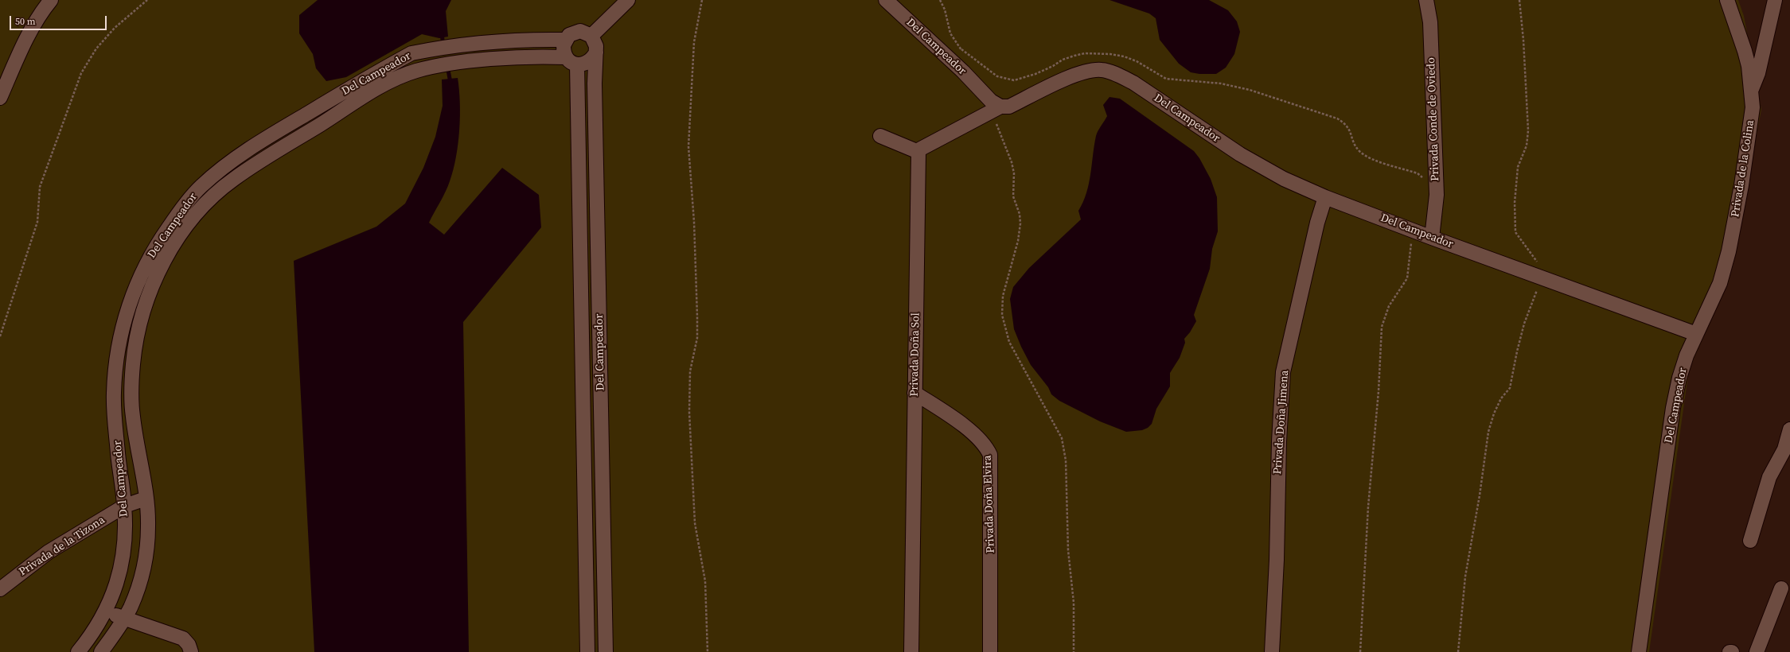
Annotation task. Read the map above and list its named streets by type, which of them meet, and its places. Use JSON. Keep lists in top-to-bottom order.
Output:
{
  "streets": {
    "street": [
      "Del Campeador",
      "Privada Conde de Oviedo",
      "Privada de la Colina",
      "Privada Doña Sol",
      "Privada Doña Jimena",
      "Privada Doña Elvira",
      "Privada de la Tizona"
    ]
  },
  "crossings": [
    ["Del Campeador", "Privada Conde de Oviedo"],
    ["Del Campeador", "Privada de la Colina"],
    ["Del Campeador", "Privada Doña Jimena"],
    ["Del Campeador", "Privada de la Tizona"],
    ["Privada Doña Sol", "Privada Doña Elvira"]
  ],
  "scale_bar": "50 m"
}
